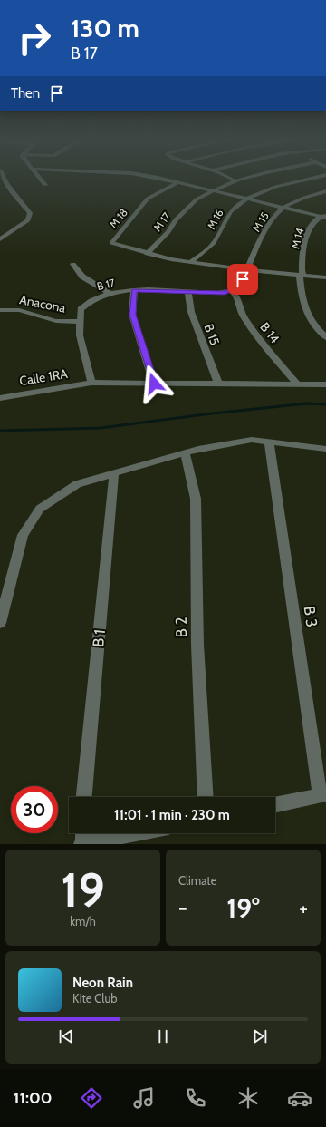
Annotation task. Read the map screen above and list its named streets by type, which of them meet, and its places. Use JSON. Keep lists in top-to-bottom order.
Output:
{
  "streets": {
    "street": [
      "M 18",
      "M 16",
      "M 17",
      "M 15",
      "M 14",
      "B 17",
      "Anacona",
      "B 14",
      "B 15",
      "Calle 1RA",
      "B 3",
      "B 2",
      "B 1"
    ]
  },
  "crossings": [
    ["M 18", "M 17"],
    ["B 17", "Anacona"],
    ["B 17", "B 14"],
    ["B 17", "B 15"],
    ["B 17", "Calle 1RA"],
    ["B 14", "Calle 1RA"],
    ["B 15", "Calle 1RA"]
  ],
  "page": {
    "turn": ["130 m", "B 17"],
    "then": "Then",
    "limit": "30",
    "trip": "11:01 · 1 min · 230 m",
    "tile": [
      ["19", "km/h"],
      "Climate"
    ],
    "heat": ["−", "19°", "+"],
    "song": ["Neon Rain", "Kite Club"],
    "tabs": "11:00"
  }
}
